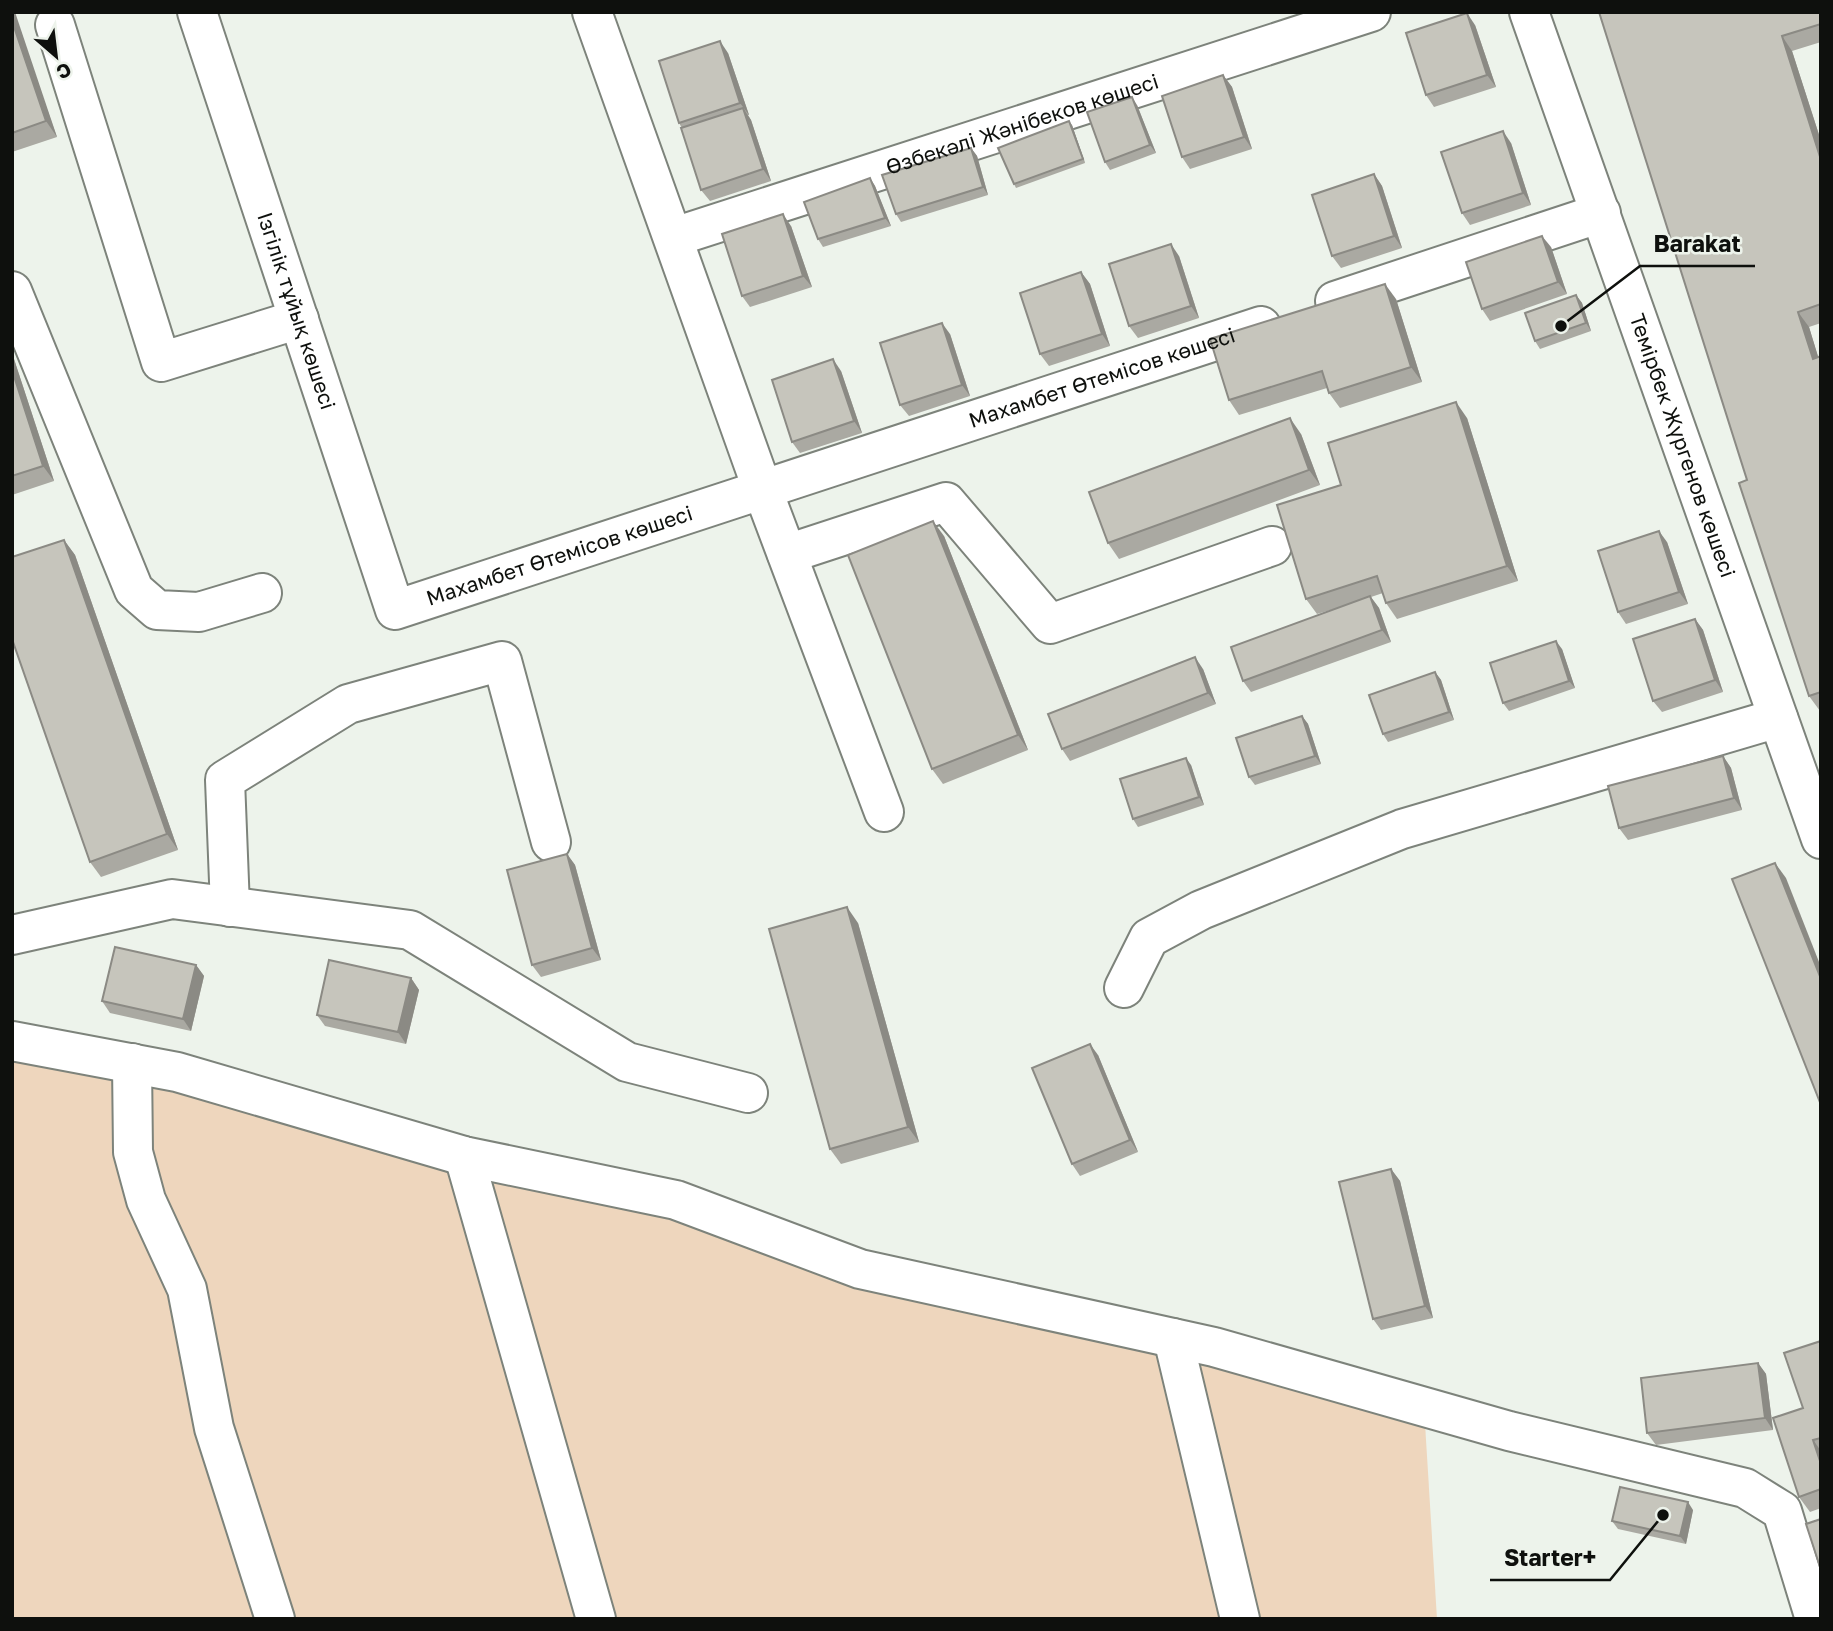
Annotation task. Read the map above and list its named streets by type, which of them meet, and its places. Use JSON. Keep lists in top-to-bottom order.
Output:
{
  "streets": {
    "street": [
      "Өзбекәлі Жәнібеков көшесі",
      "Ізгілік тұйық көшесі",
      "Махамбет Өтемісов көшесі",
      "Темірбек Жүргенов көшесі"
    ]
  },
  "crossings": [
    ["Ізгілік тұйық көшесі", "Махамбет Өтемісов көшесі"],
    ["Махамбет Өтемісов көшесі", "Темірбек Жүргенов көшесі"]
  ],
  "places": ["Barakat", "Starter+"],
  "north": "bottom right"
}
